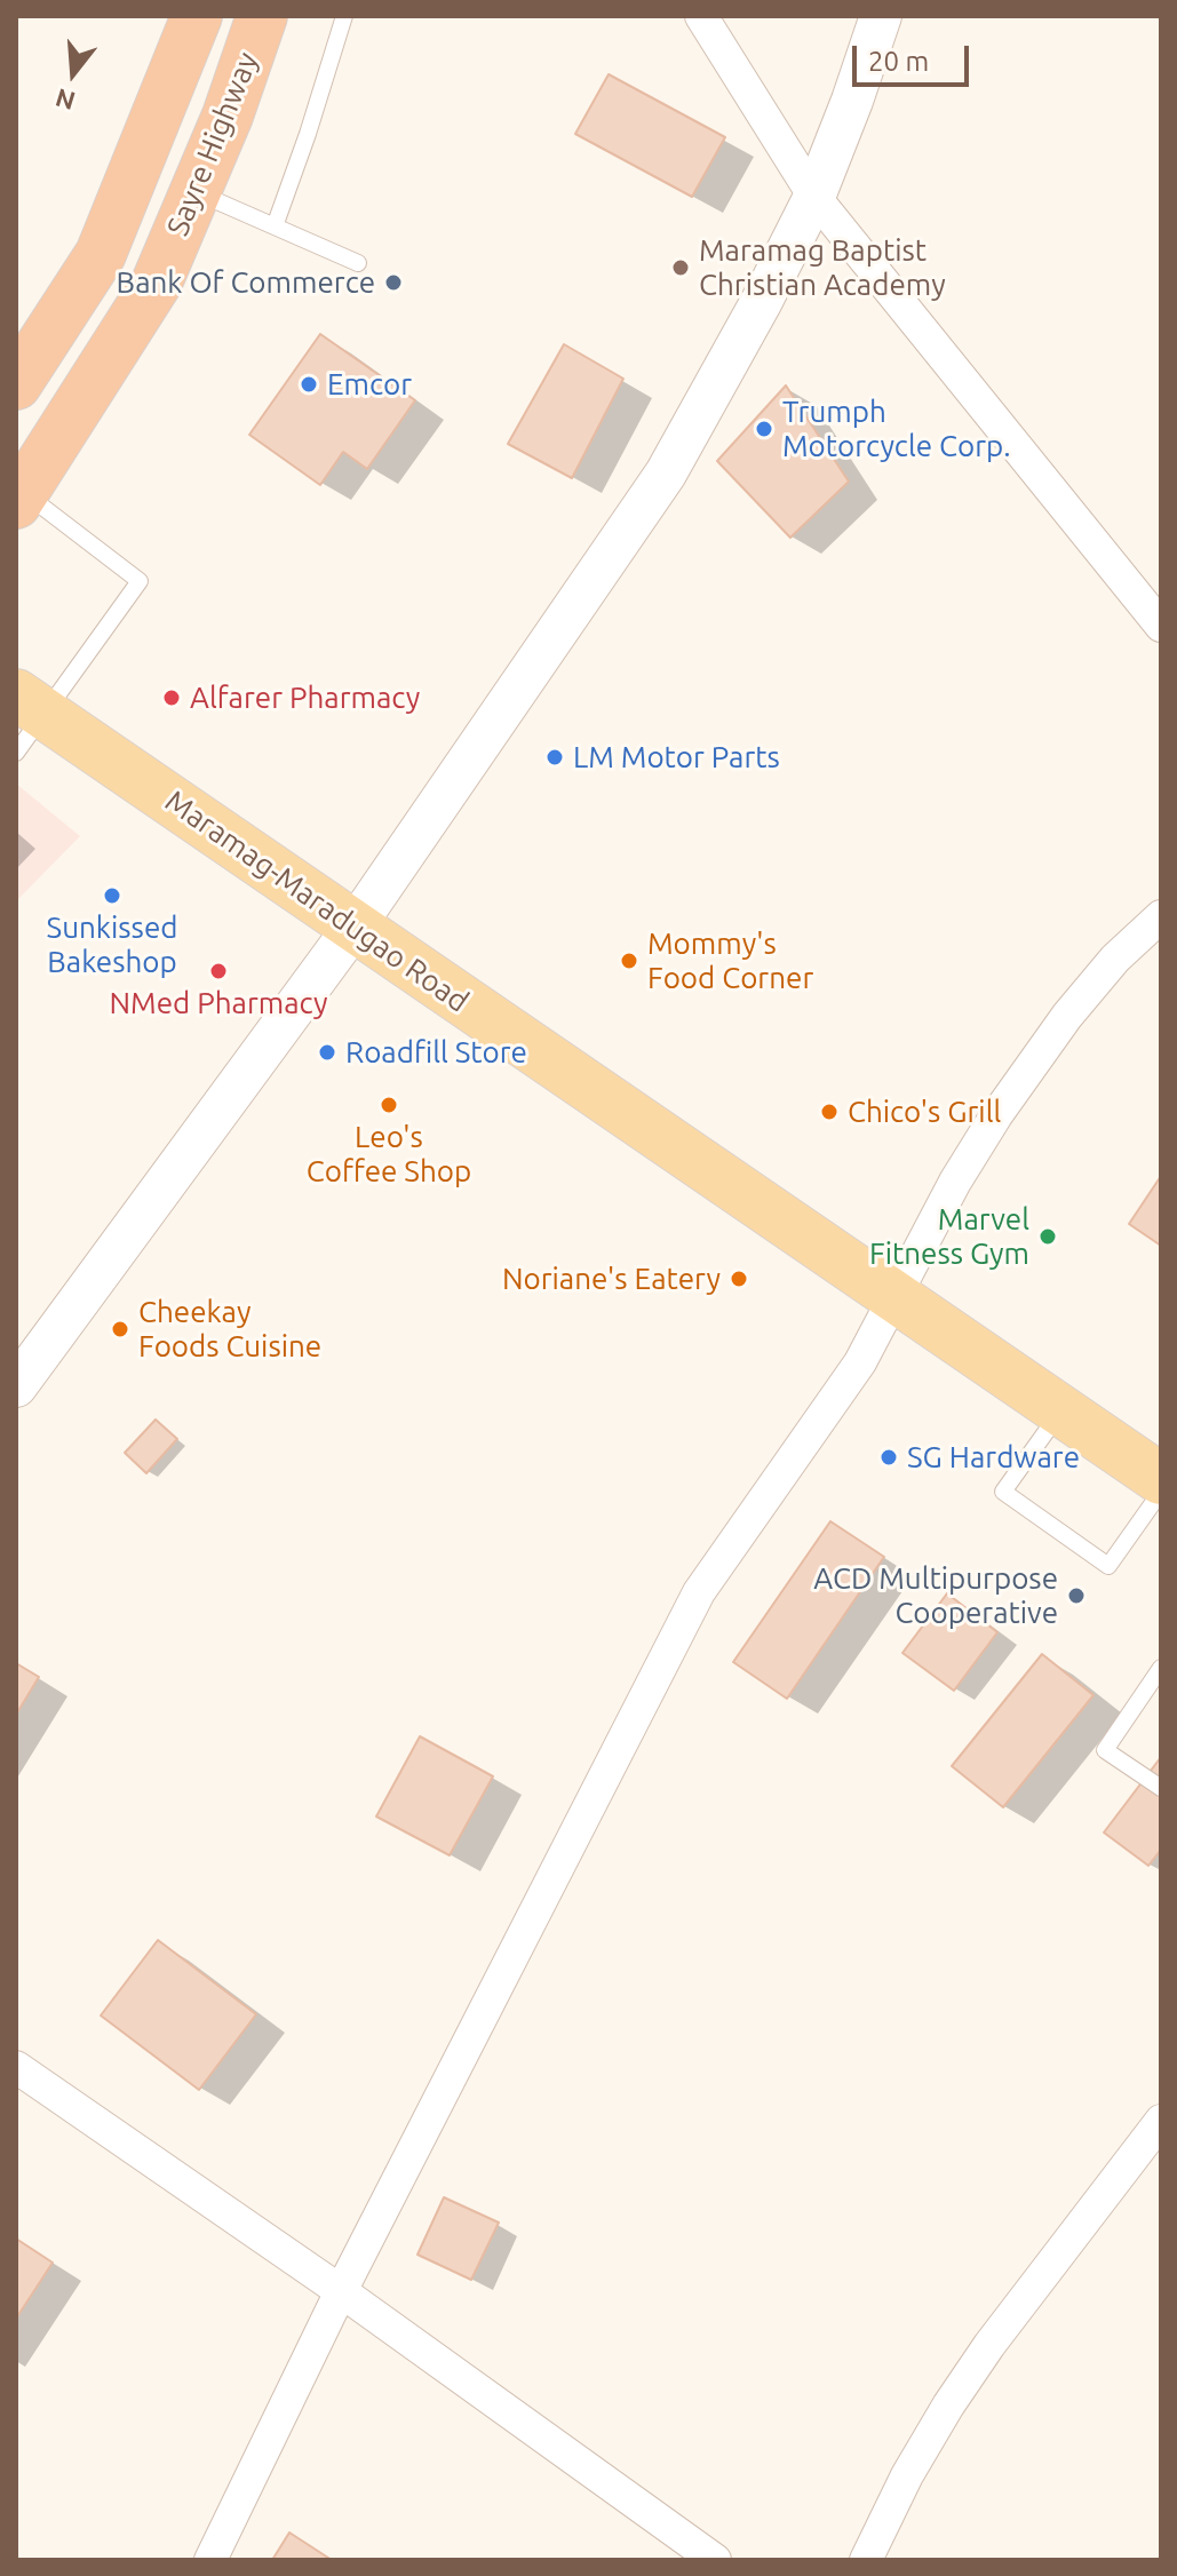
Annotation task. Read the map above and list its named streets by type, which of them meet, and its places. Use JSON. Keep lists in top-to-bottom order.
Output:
{
  "streets": {
    "highway": ["Sayre Highway"],
    "main road": ["Maramag-Maradugao Road"]
  },
  "places": [
    "Maramag Baptist Christian Academy",
    "Bank Of Commerce",
    "Emcor",
    "Trumph Motorcycle Corp.",
    "Alfarer Pharmacy",
    "LM Motor Parts",
    "Sunkissed Bakeshop",
    "Mommy's Food Corner",
    "NMed Pharmacy",
    "Roadfill Store",
    "Leo's Coffee Shop",
    "Chico's Grill",
    "Marvel Fitness Gym",
    "Noriane's Eatery",
    "Cheekay Foods Cuisine",
    "SG Hardware",
    "ACD Multipurpose Cooperative"
  ],
  "scale_bar": "20 m",
  "north": "bottom"
}
